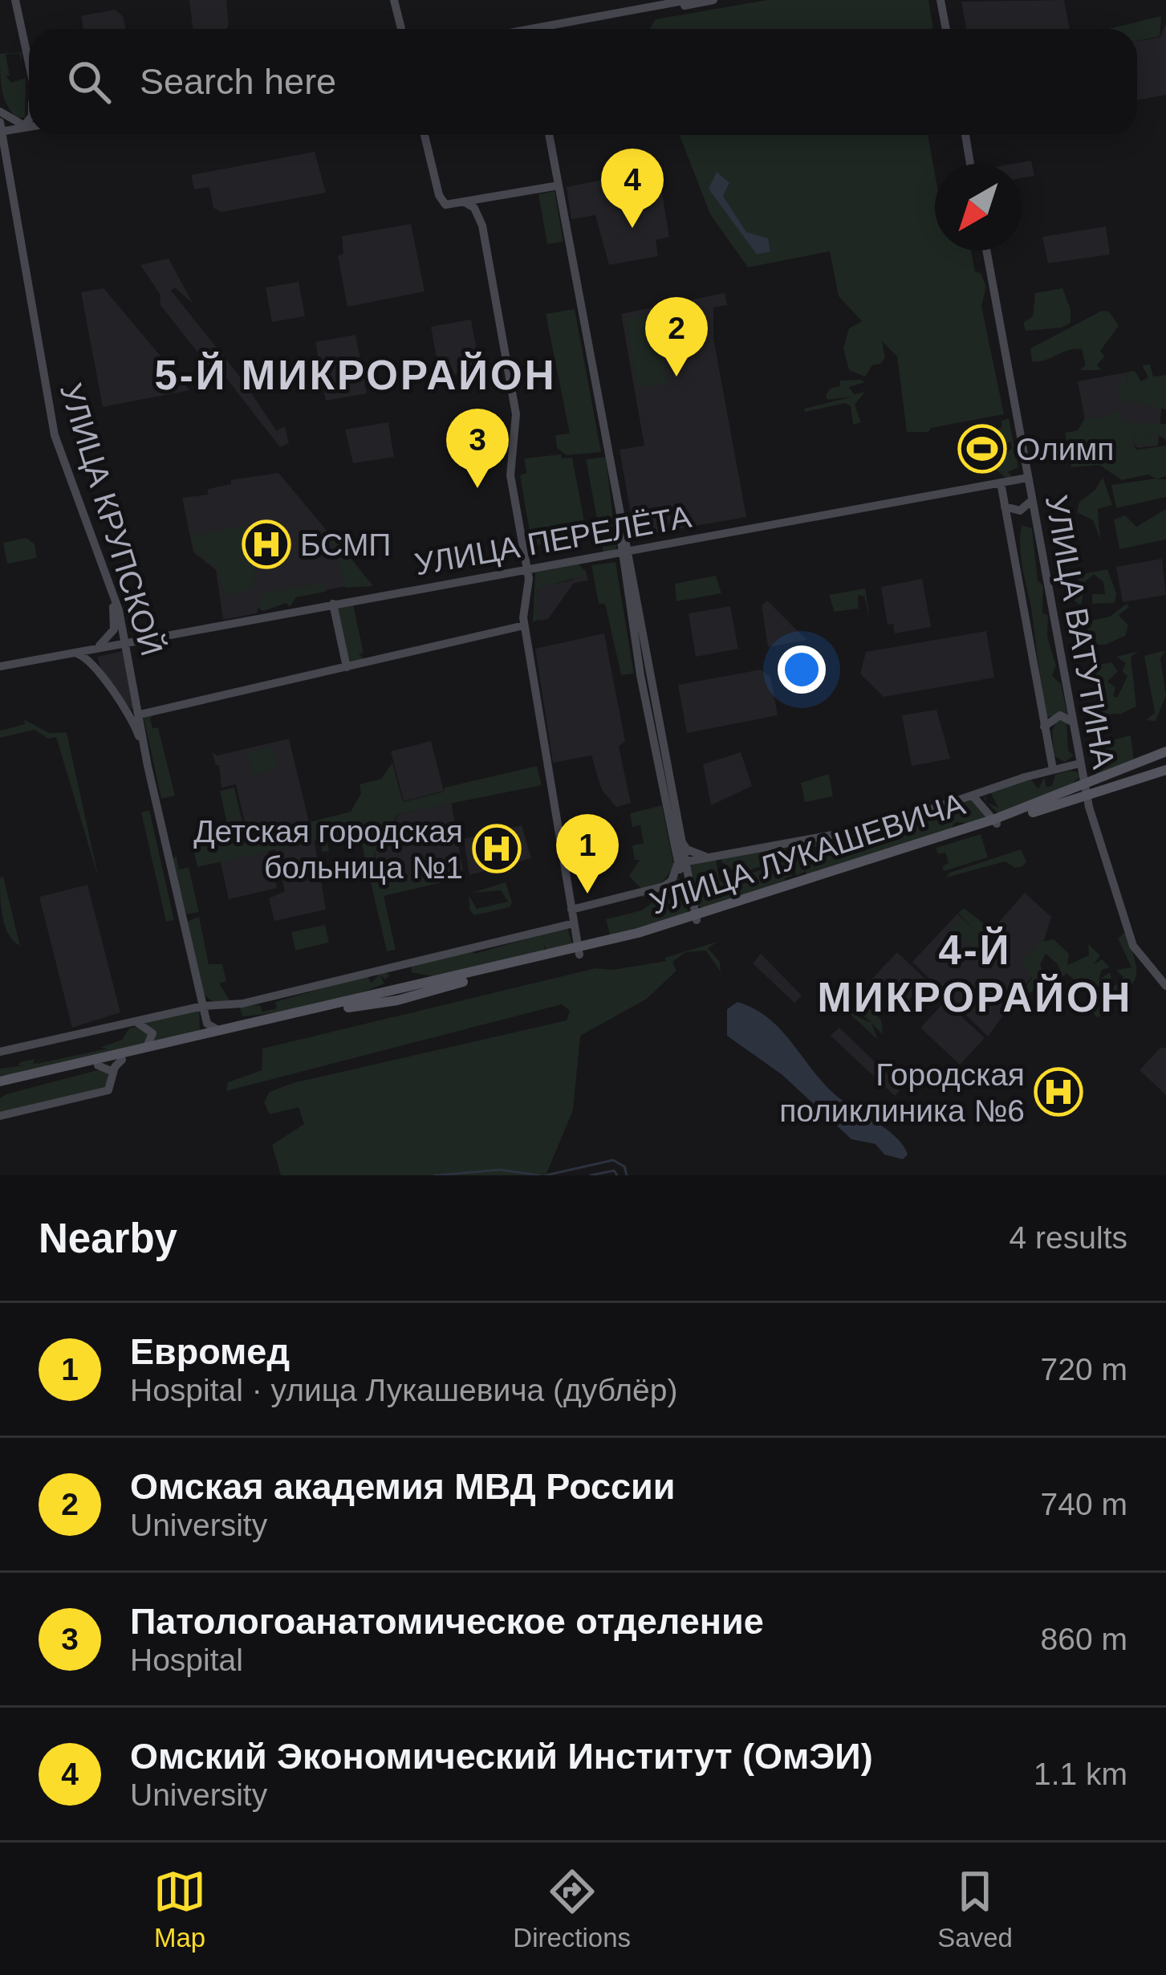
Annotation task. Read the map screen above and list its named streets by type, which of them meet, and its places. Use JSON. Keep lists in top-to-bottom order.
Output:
{
  "streets": {
    "main road": [
      "УЛИЦА КРУПСКОЙ",
      "УЛИЦА ПЕРЕЛЁТА",
      "УЛИЦА ВАТУТИНА",
      "УЛИЦА ЛУКАШЕВИЧА"
    ]
  },
  "crossings": [
    ["УЛИЦА КРУПСКОЙ", "УЛИЦА ПЕРЕЛЁТА"],
    ["УЛИЦА КРУПСКОЙ", "УЛИЦА ЛУКАШЕВИЧА"],
    ["УЛИЦА ПЕРЕЛЁТА", "УЛИЦА ВАТУТИНА"],
    ["УЛИЦА ВАТУТИНА", "УЛИЦА ЛУКАШЕВИЧА"]
  ],
  "districts": ["5-Й МИКРОРАЙОН", "4-Й МИКРОРАЙОН"],
  "places": {
    "sports": ["Олимп"],
    "hospital": ["БСМП", "Детская городская больница №1", "Городская поликлиника №6"]
  },
  "north": "bottom left",
  "page": {
    "search": "Search here",
    "pins": [
      "4",
      "2",
      "3",
      "1"
    ],
    "heading": ["Nearby", "4 results"],
    "list": [
      {
        "mark": "1",
        "name": "Евромед",
        "note": "Hospital · улица Лукашевича (дублёр)",
        "value": "720 m"
      },
      {
        "mark": "2",
        "name": "Омская академия МВД России",
        "note": "University",
        "value": "740 m"
      },
      {
        "mark": "3",
        "name": "Патологоанатомическое отделение",
        "note": "Hospital",
        "value": "860 m"
      },
      {
        "mark": "4",
        "name": "Омский Экономический Институт (ОмЭИ)",
        "note": "University",
        "value": "1.1 km"
      }
    ],
    "nav": ["Map", "Directions", "Saved"]
  }
}
